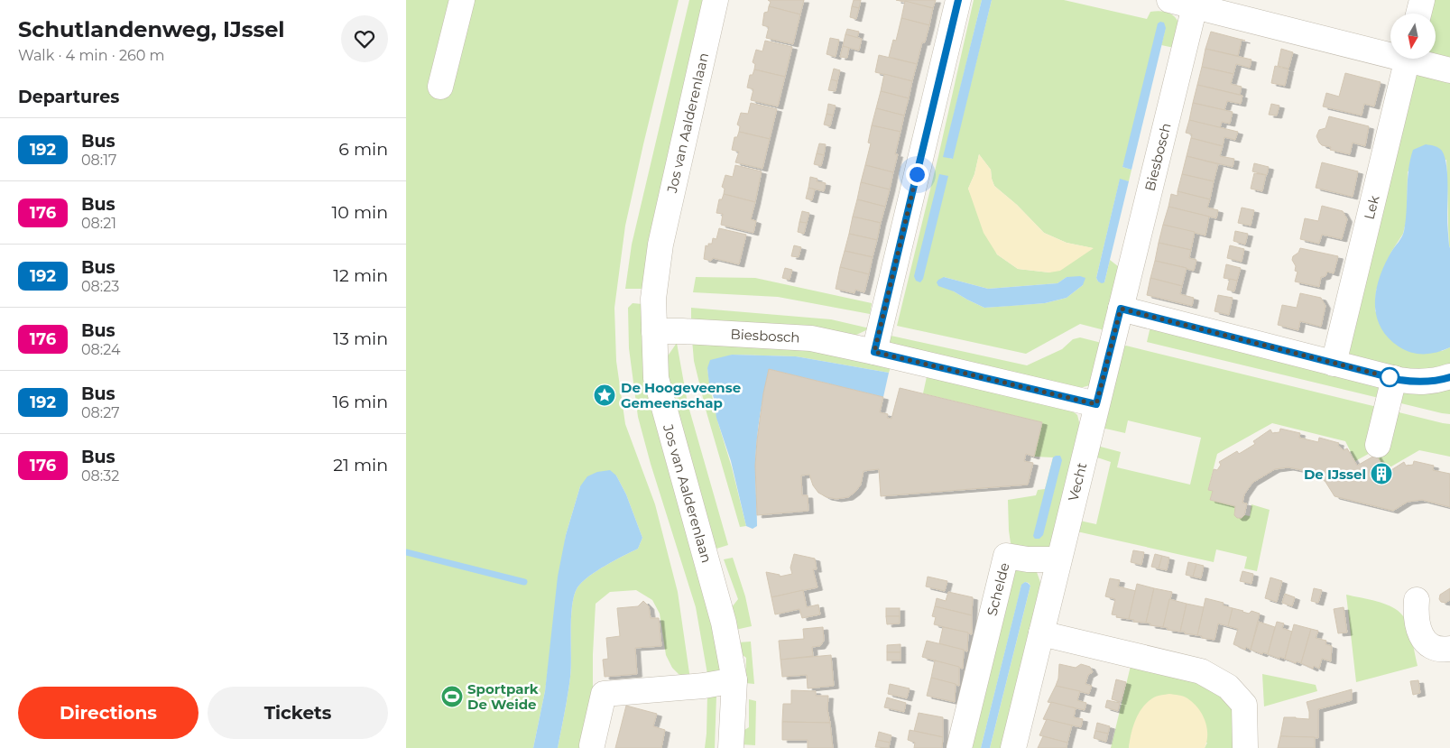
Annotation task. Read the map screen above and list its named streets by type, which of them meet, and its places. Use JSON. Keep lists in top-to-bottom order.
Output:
{
  "streets": {
    "street": [
      "Jos van Aalderenlaan",
      "Biesbosch",
      "Lek",
      "Vecht",
      "Schelde"
    ]
  },
  "crossings": [
    ["Jos van Aalderenlaan", "Biesbosch"],
    ["Biesbosch", "Vecht"],
    ["Vecht", "Schelde"]
  ],
  "places": {
    "place": ["De Hoogeveense Gemeenschap"],
    "building": ["De IJssel"],
    "sports": ["Sportpark De Weide"]
  },
  "lines": ["bus line 192"],
  "north": "bottom",
  "page": {
    "heading": [
      ["Schutlandenweg, IJssel", "Walk · 4 min · 260 m"],
      "Departures"
    ],
    "list": [
      {
        "mark": "192",
        "name": "Bus",
        "note": "08:17",
        "value": "6 min"
      },
      {
        "mark": "176",
        "name": "Bus",
        "note": "08:21",
        "value": "10 min"
      },
      {
        "mark": "192",
        "name": "Bus",
        "note": "08:23",
        "value": "12 min"
      },
      {
        "mark": "176",
        "name": "Bus",
        "note": "08:24",
        "value": "13 min"
      },
      {
        "mark": "192",
        "name": "Bus",
        "note": "08:27",
        "value": "16 min"
      },
      {
        "mark": "176",
        "name": "Bus",
        "note": "08:32",
        "value": "21 min"
      }
    ],
    "buttons": ["Directions", "Tickets"]
  }
}
